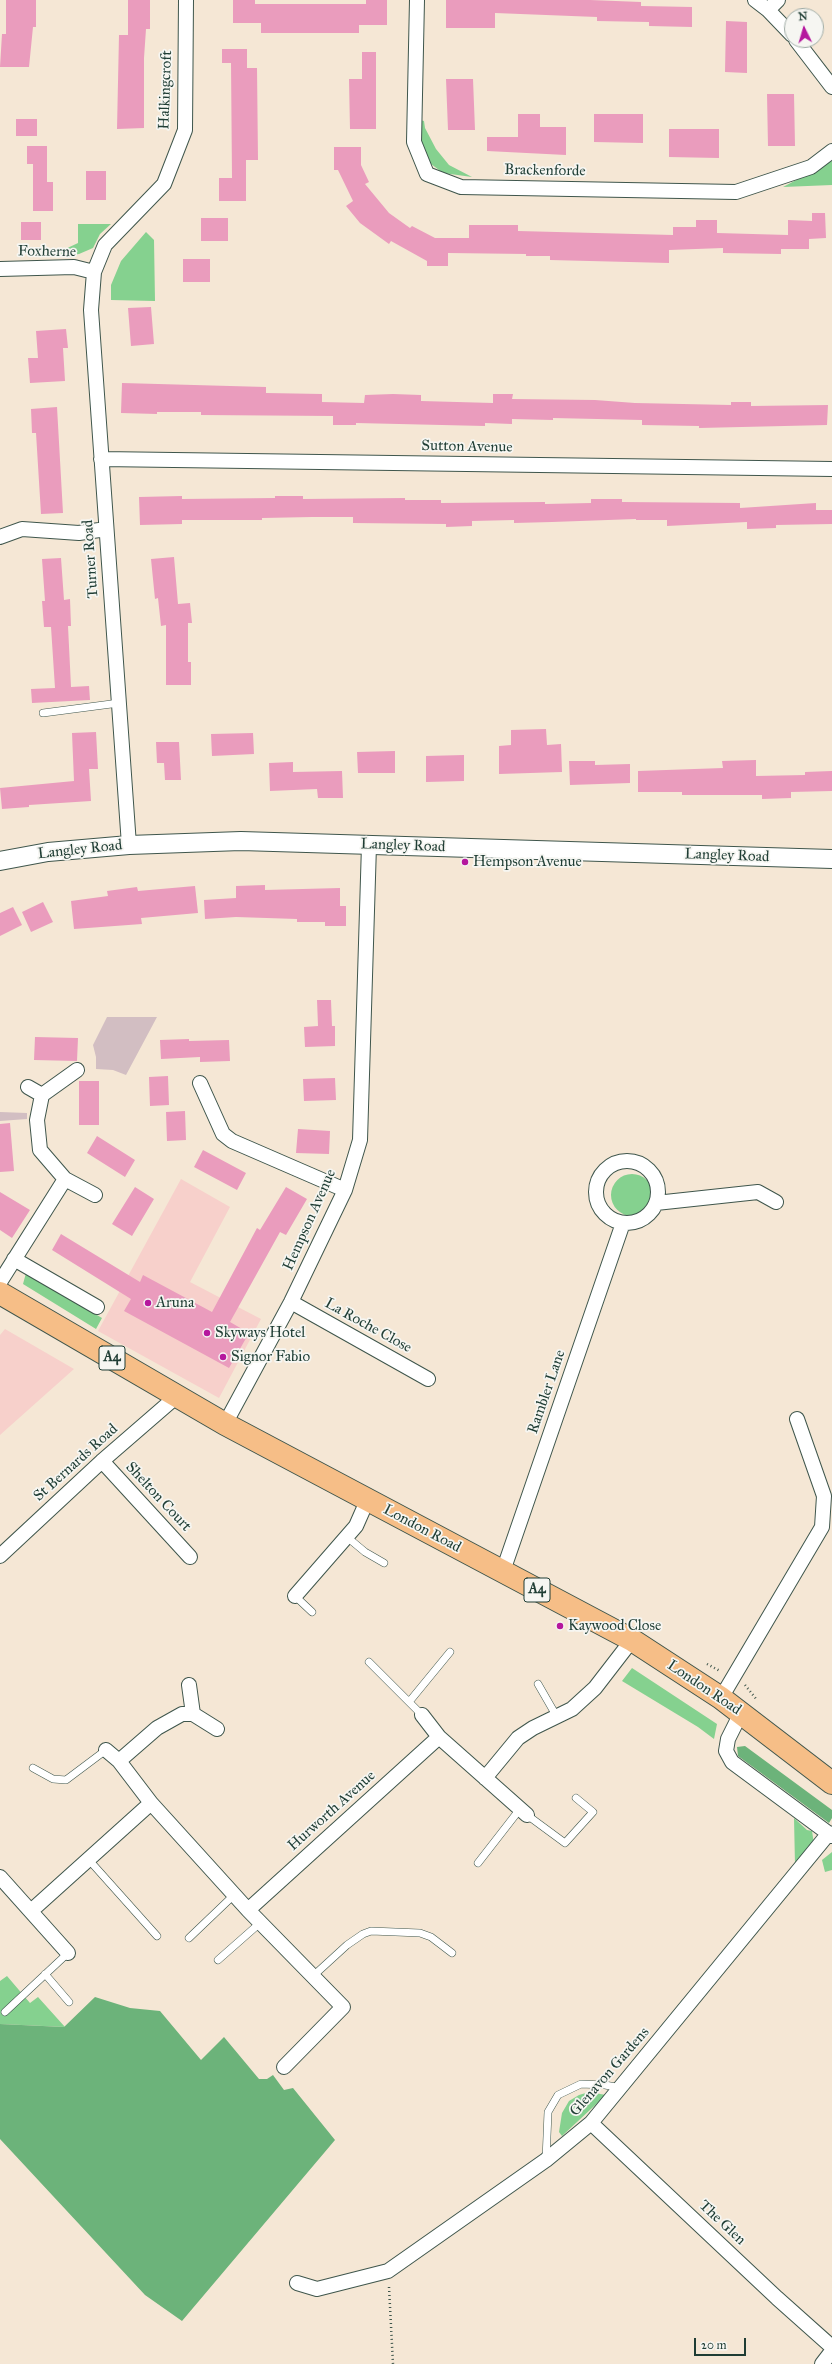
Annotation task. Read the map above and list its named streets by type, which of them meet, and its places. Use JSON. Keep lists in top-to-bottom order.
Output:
{
  "streets": {
    "main road": ["A4", "London Road"],
    "street": [
      "Halkingcroft",
      "Brackenforde",
      "Foxherne",
      "Sutton Avenue",
      "Turner Road",
      "Langley Road",
      "Hempson Avenue",
      "La Roche Close",
      "Rambler Lane",
      "St Bernards Road",
      "Shelton Court",
      "Hurworth Avenue",
      "Glenavon Gardens",
      "The Glen"
    ]
  },
  "crossings": [
    ["Halkingcroft", "Foxherne"],
    ["Halkingcroft", "Turner Road"],
    ["Foxherne", "Turner Road"],
    ["Sutton Avenue", "Turner Road"],
    ["Turner Road", "Langley Road"],
    ["Langley Road", "Hempson Avenue"],
    ["Hempson Avenue", "La Roche Close"],
    ["Hempson Avenue", "London Road"],
    ["Rambler Lane", "London Road"],
    ["St Bernards Road", "Shelton Court"],
    ["St Bernards Road", "London Road"],
    ["Glenavon Gardens", "The Glen"]
  ],
  "places": [
    "Hempson Avenue",
    "Aruna",
    "Skyways Hotel",
    "Signor Fabio",
    "Kaywood Close"
  ],
  "scale_bar": "20 m",
  "north": "top"
}
